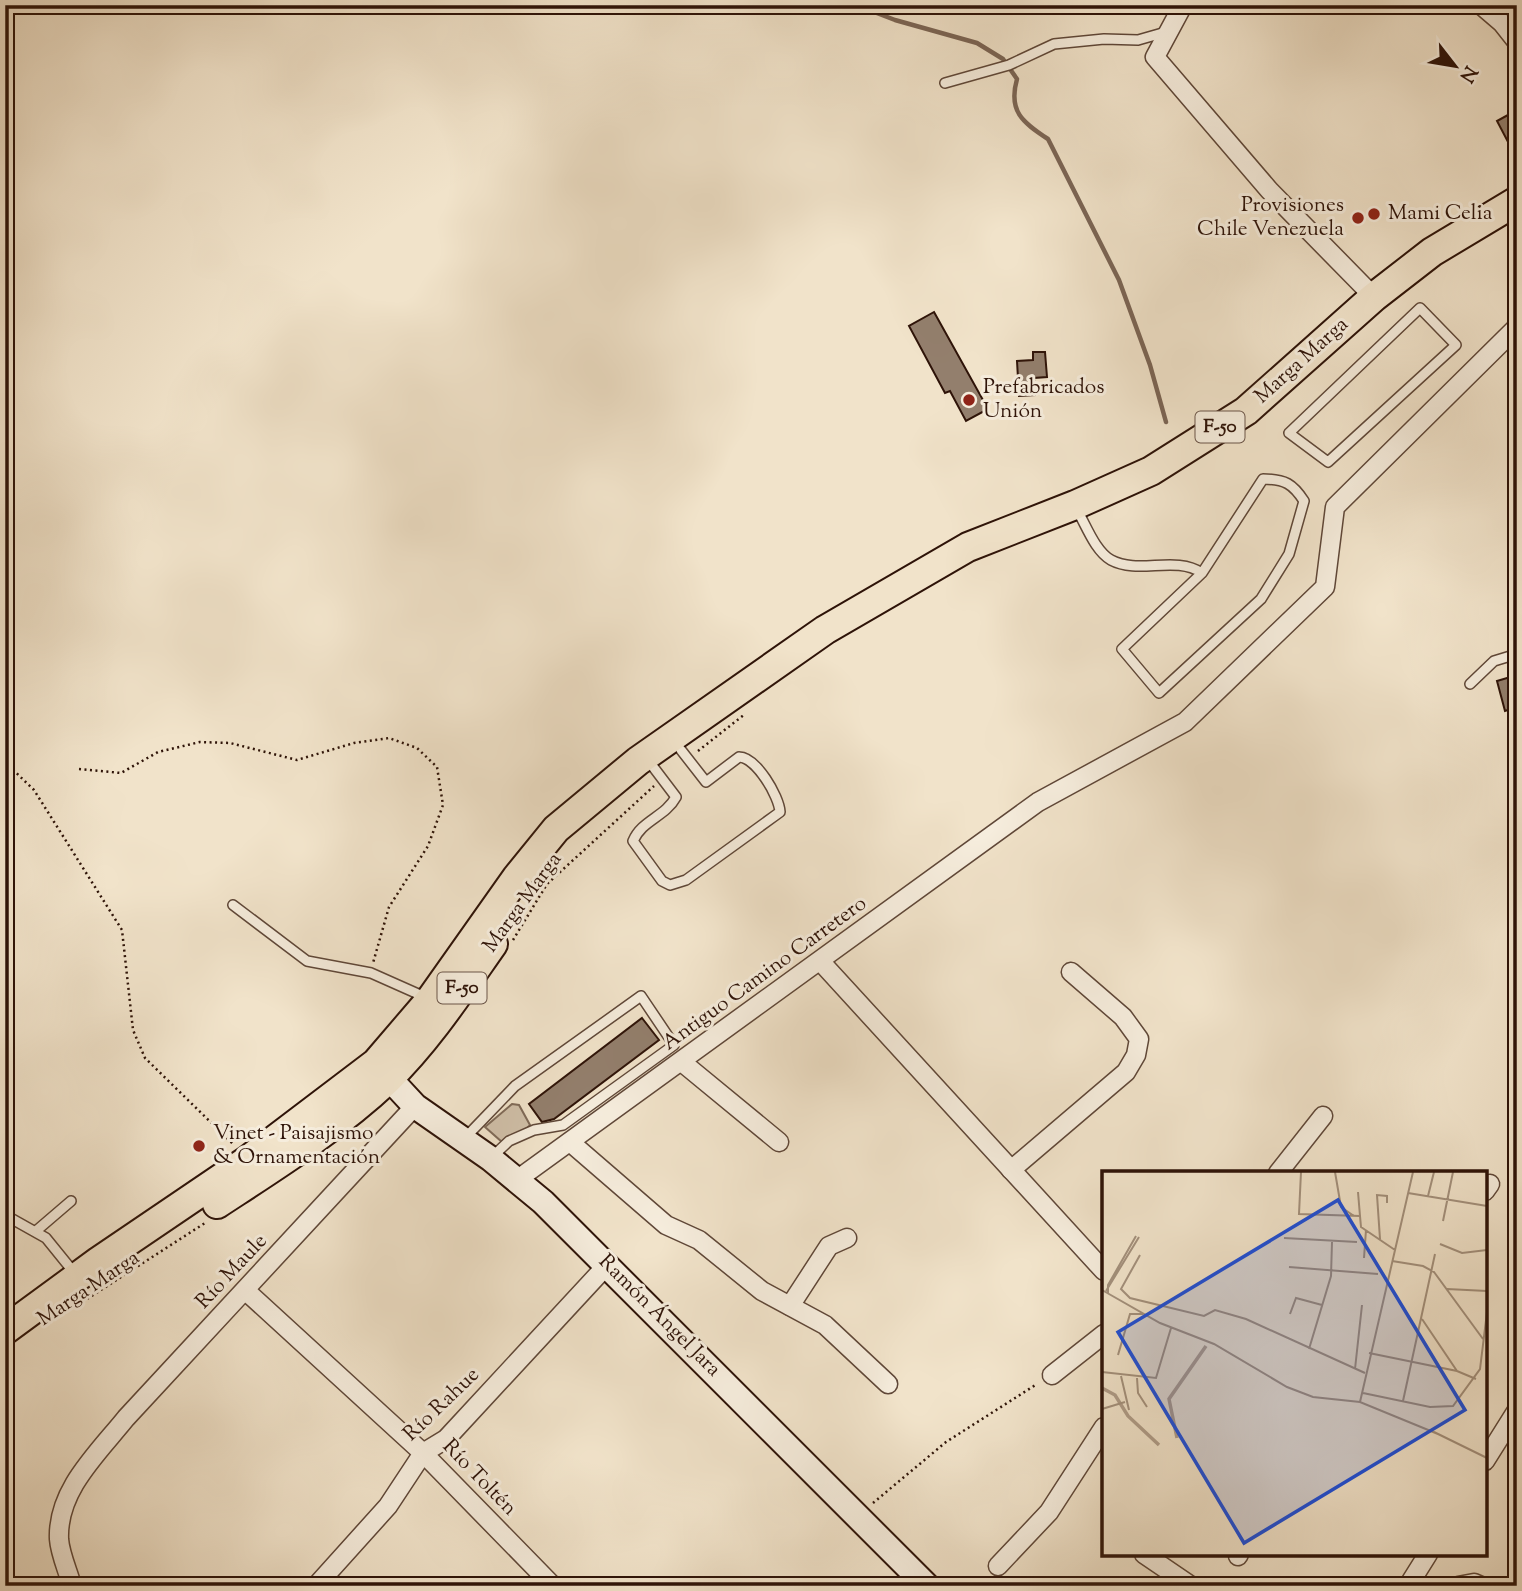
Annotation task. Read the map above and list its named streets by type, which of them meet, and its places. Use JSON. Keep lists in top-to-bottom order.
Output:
{
  "streets": {
    "main road": ["Marga Marga", "F-50", "Ramón Ángel Jara"],
    "street": [
      "Antiguo Camino Carretero",
      "Río Maule",
      "Río Rahue",
      "Río Toltén"
    ]
  },
  "crossings": [
    ["Marga Marga", "Ramón Ángel Jara"],
    ["Antiguo Camino Carretero", "Ramón Ángel Jara"],
    ["Río Maule", "Ramón Ángel Jara"],
    ["Río Maule", "Río Toltén"],
    ["Ramón Ángel Jara", "Río Rahue"],
    ["Río Rahue", "Río Toltén"]
  ],
  "places": [
    "Mami Celia",
    "Provisiones Chile Venezuela",
    "Prefabricados Unión",
    "Vinet - Paisajismo & Ornamentación"
  ],
  "north": "bottom right"
}
